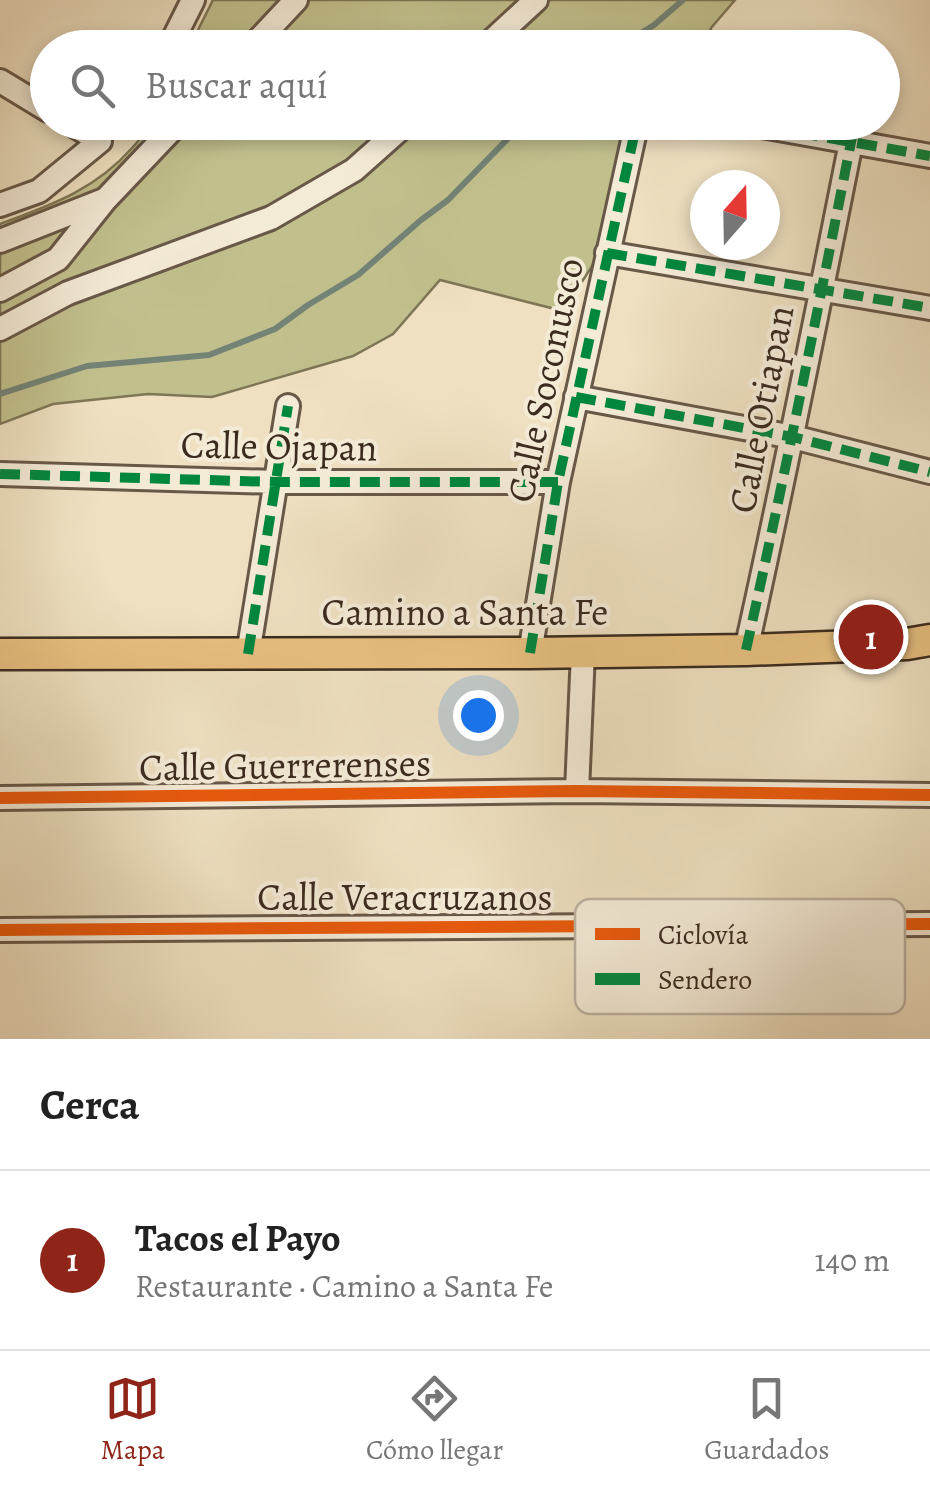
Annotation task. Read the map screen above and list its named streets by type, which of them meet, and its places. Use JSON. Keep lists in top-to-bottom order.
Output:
{
  "streets": {
    "main road": ["Camino a Santa Fe"],
    "street": [
      "Calle Soconusco",
      "Calle Otiapan",
      "Calle Ojapan",
      "Calle Guerrerenses",
      "Calle Veracruzanos"
    ]
  },
  "crossings": [
    ["Calle Soconusco", "Calle Ojapan"],
    ["Calle Soconusco", "Camino a Santa Fe"],
    ["Calle Otiapan", "Camino a Santa Fe"]
  ],
  "legend": ["Ciclovía", "Sendero"],
  "north": "top",
  "page": {
    "search": "Buscar aquí",
    "pins": "1",
    "heading": "Cerca",
    "list": [
      {
        "mark": "1",
        "name": "Tacos el Payo",
        "note": "Restaurante · Camino a Santa Fe",
        "value": "140 m"
      }
    ],
    "nav": ["Mapa", "Cómo llegar", "Guardados"]
  }
}
